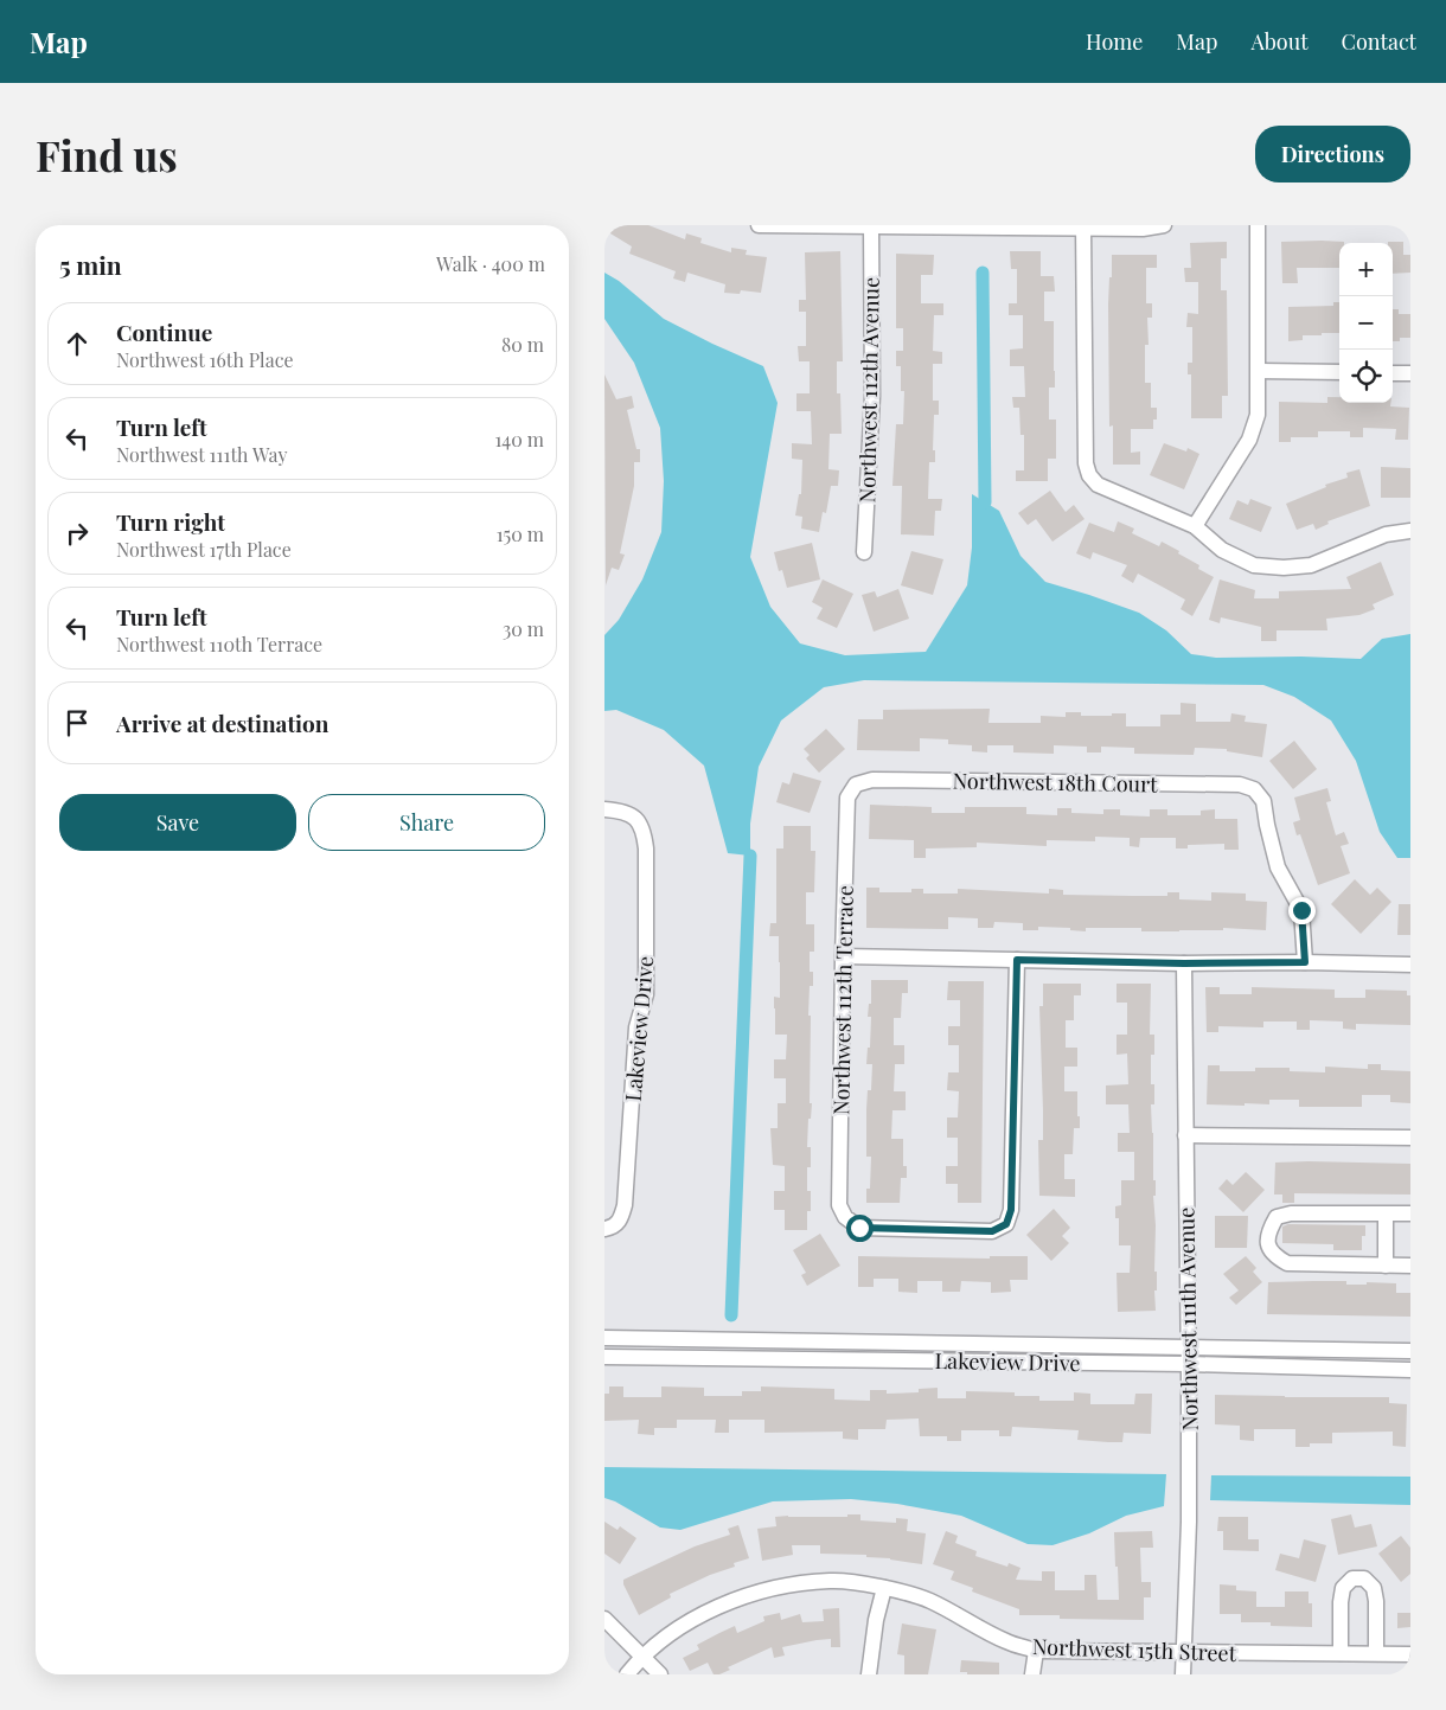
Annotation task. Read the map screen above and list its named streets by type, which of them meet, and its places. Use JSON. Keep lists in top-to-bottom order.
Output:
{
  "streets": {
    "street": [
      "Northwest 112th Avenue",
      "Northwest 18th Court",
      "Northwest 112th Terrace",
      "Lakeview Drive",
      "Northwest 111th Avenue",
      "Northwest 15th Street"
    ]
  },
  "crossings": [
    ["Northwest 18th Court", "Northwest 112th Terrace"],
    ["Lakeview Drive", "Northwest 111th Avenue"],
    ["Northwest 111th Avenue", "Northwest 15th Street"]
  ],
  "page": {
    "header": "Map",
    "nav": [
      "Home",
      "Map",
      "About",
      "Contact"
    ],
    "buttons": [
      "Directions",
      ["Save", "Share"]
    ],
    "title": "Find us",
    "heading": ["5 min", "Walk · 400 m"],
    "map_buttons": ["+", "−"],
    "list": [
      ["Continue", "Northwest 16th Place", "80 m"],
      ["Turn left", "Northwest 111th Way", "140 m"],
      ["Turn right", "Northwest 17th Place", "150 m"],
      ["Turn left", "Northwest 110th Terrace", "30 m"],
      "Arrive at destination"
    ]
  }
}
